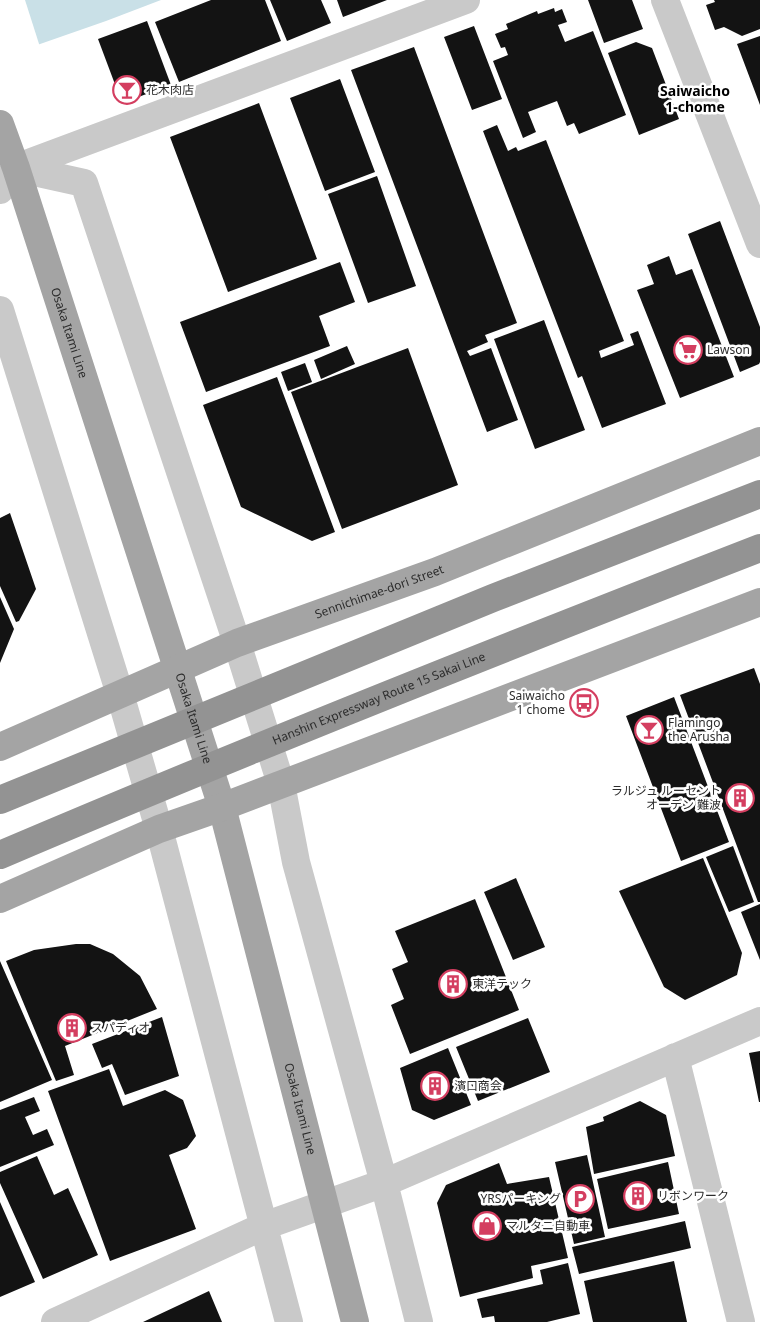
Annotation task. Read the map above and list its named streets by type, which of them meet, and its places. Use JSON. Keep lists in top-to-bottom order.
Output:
{
  "streets": {
    "highway": ["Hanshin Expressway Route 15 Sakai Line"],
    "main road": ["Osaka Itami Line", "Sennichimae-dori Street"]
  },
  "crossings": [
    ["Osaka Itami Line", "Sennichimae-dori Street"]
  ],
  "districts": ["Saiwaicho 1-chome"],
  "places": {
    "bar": ["花木肉店", "Flamingo the Arusha"],
    "supermarket": ["Lawson"],
    "bus stop": ["Saiwaicho 1 chome"],
    "building": [
      "ラルジュ ルーセント オーデン 難波",
      "東洋テック",
      "スパディオ",
      "濱口商会",
      "リボンワーク"
    ],
    "parking": ["YRSパーキング"],
    "shop": ["マルタニ自動車"]
  }
}
